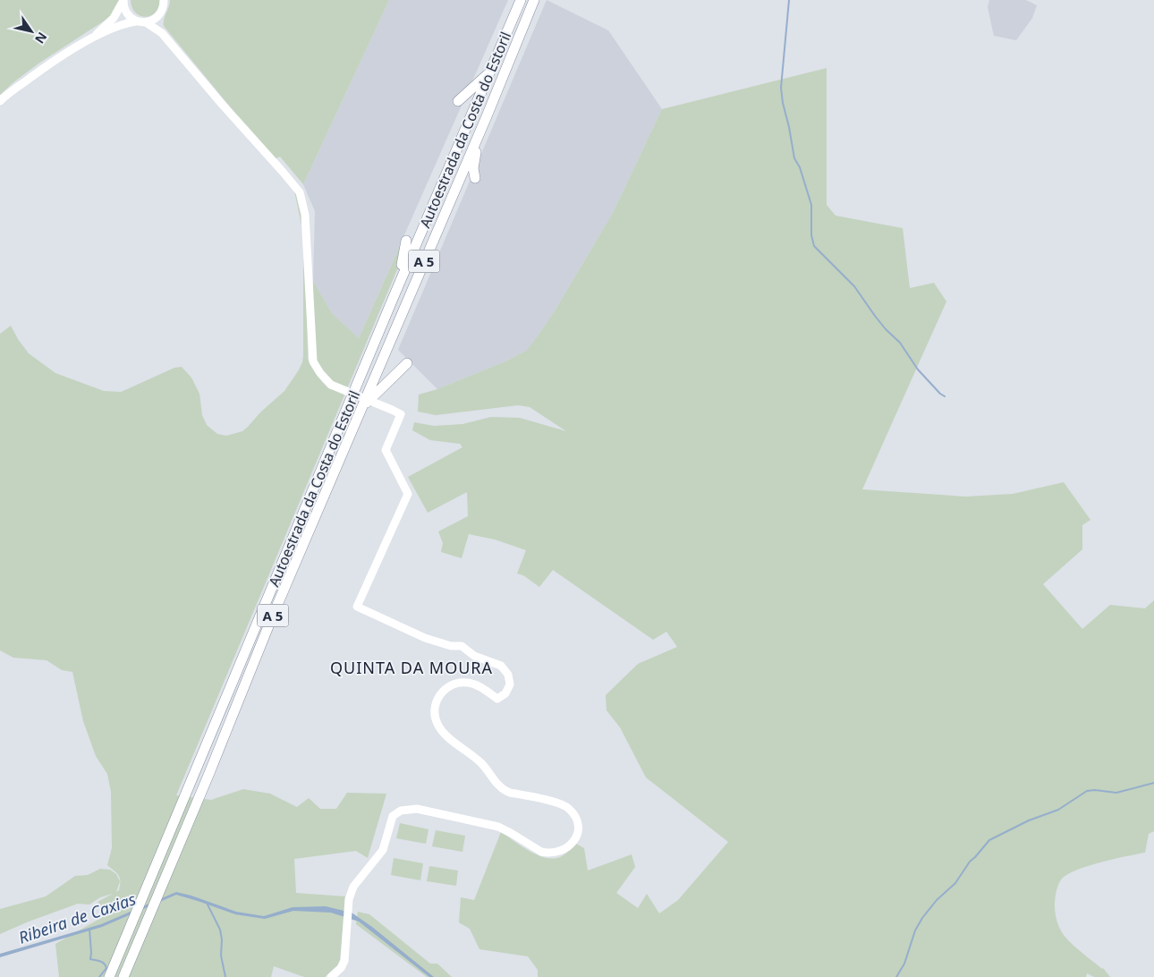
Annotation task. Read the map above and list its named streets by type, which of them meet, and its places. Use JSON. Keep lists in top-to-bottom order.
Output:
{
  "streets": {
    "highway": ["Autoestrada da Costa do Estoril", "A 5"]
  },
  "districts": ["QUINTA DA MOURA"],
  "water": ["Ribeira de Caxias"],
  "north": "bottom right"
}
